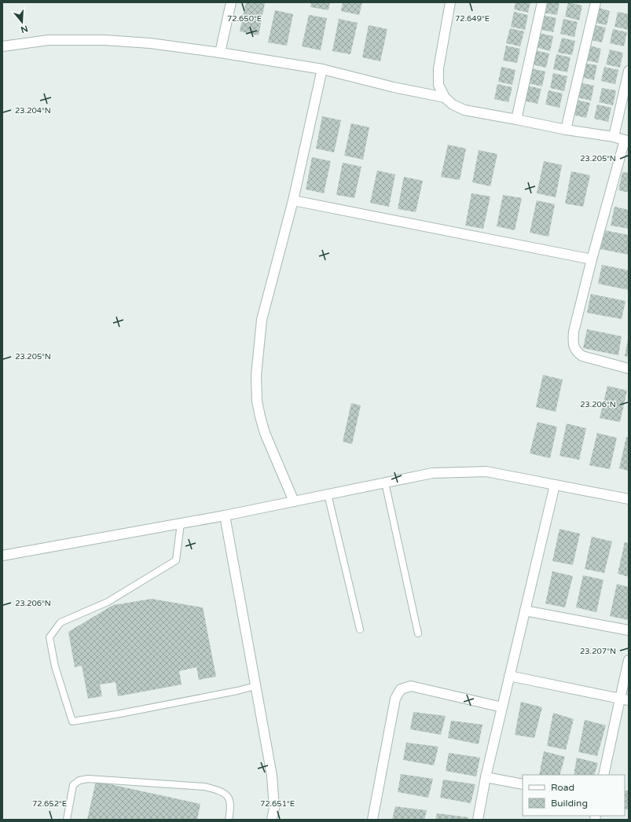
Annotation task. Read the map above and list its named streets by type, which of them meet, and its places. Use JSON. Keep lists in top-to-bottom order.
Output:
{
  "legend": ["Road", "Building"],
  "north": "bottom",
  "coordinates": [
    "72.650°E",
    "72.649°E",
    "23.204°N",
    "23.205°N",
    "23.206°N",
    "23.207°N",
    "72.652°E",
    "72.651°E"
  ]
}
